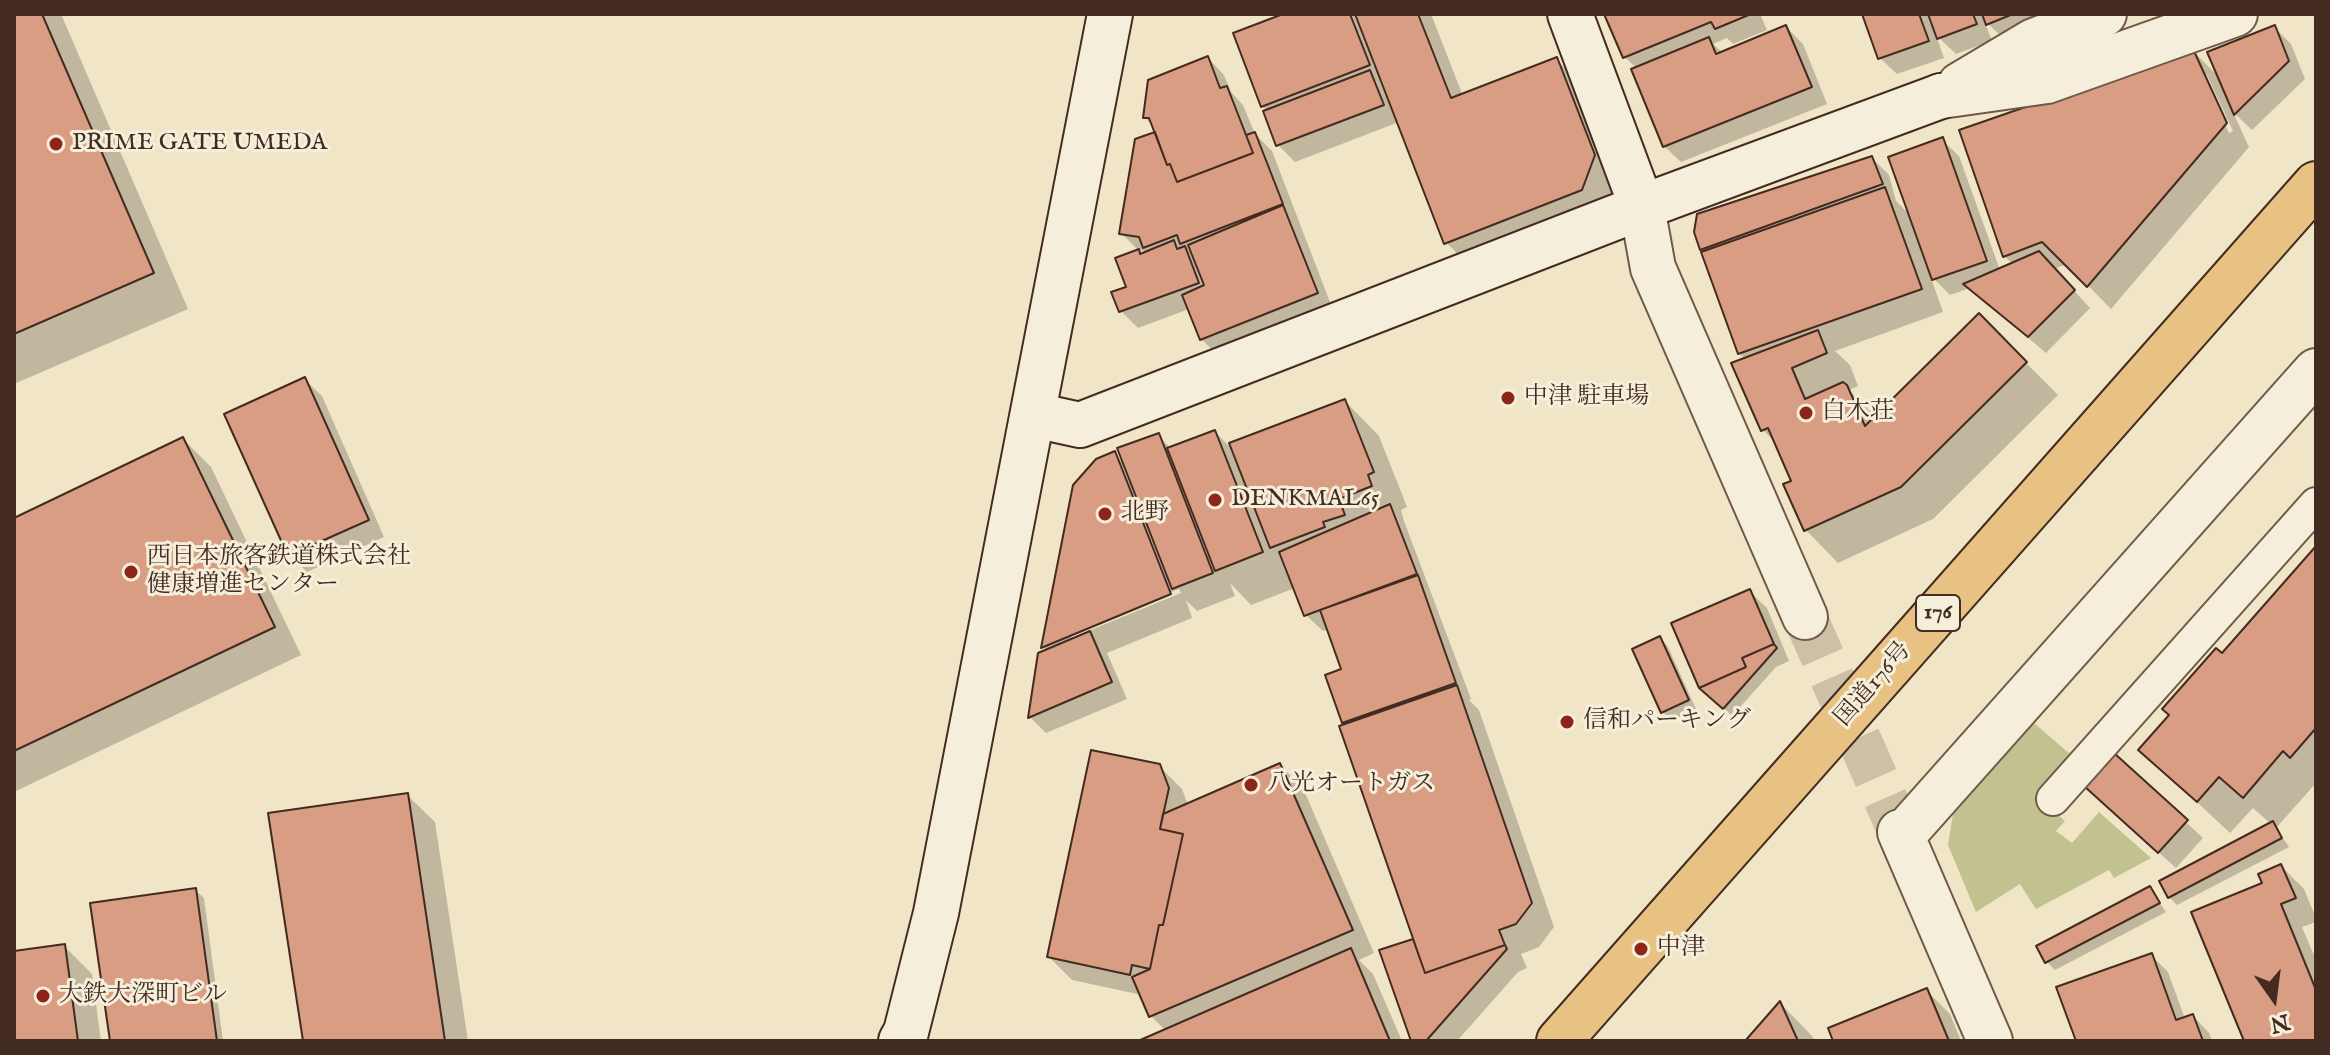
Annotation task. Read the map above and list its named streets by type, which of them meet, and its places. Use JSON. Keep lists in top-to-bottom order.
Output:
{
  "streets": {
    "highway": ["176", "国道176号"]
  },
  "places": [
    "PRIME GATE UMEDA",
    "中津 駐車場",
    "白木荘",
    "DENKMAL65",
    "北野",
    "西日本旅客鉄道株式会社 健康増進センター",
    "信和パーキング",
    "八光オートガス",
    "中津",
    "大鉄大深町ビル"
  ],
  "north": "bottom"
}
